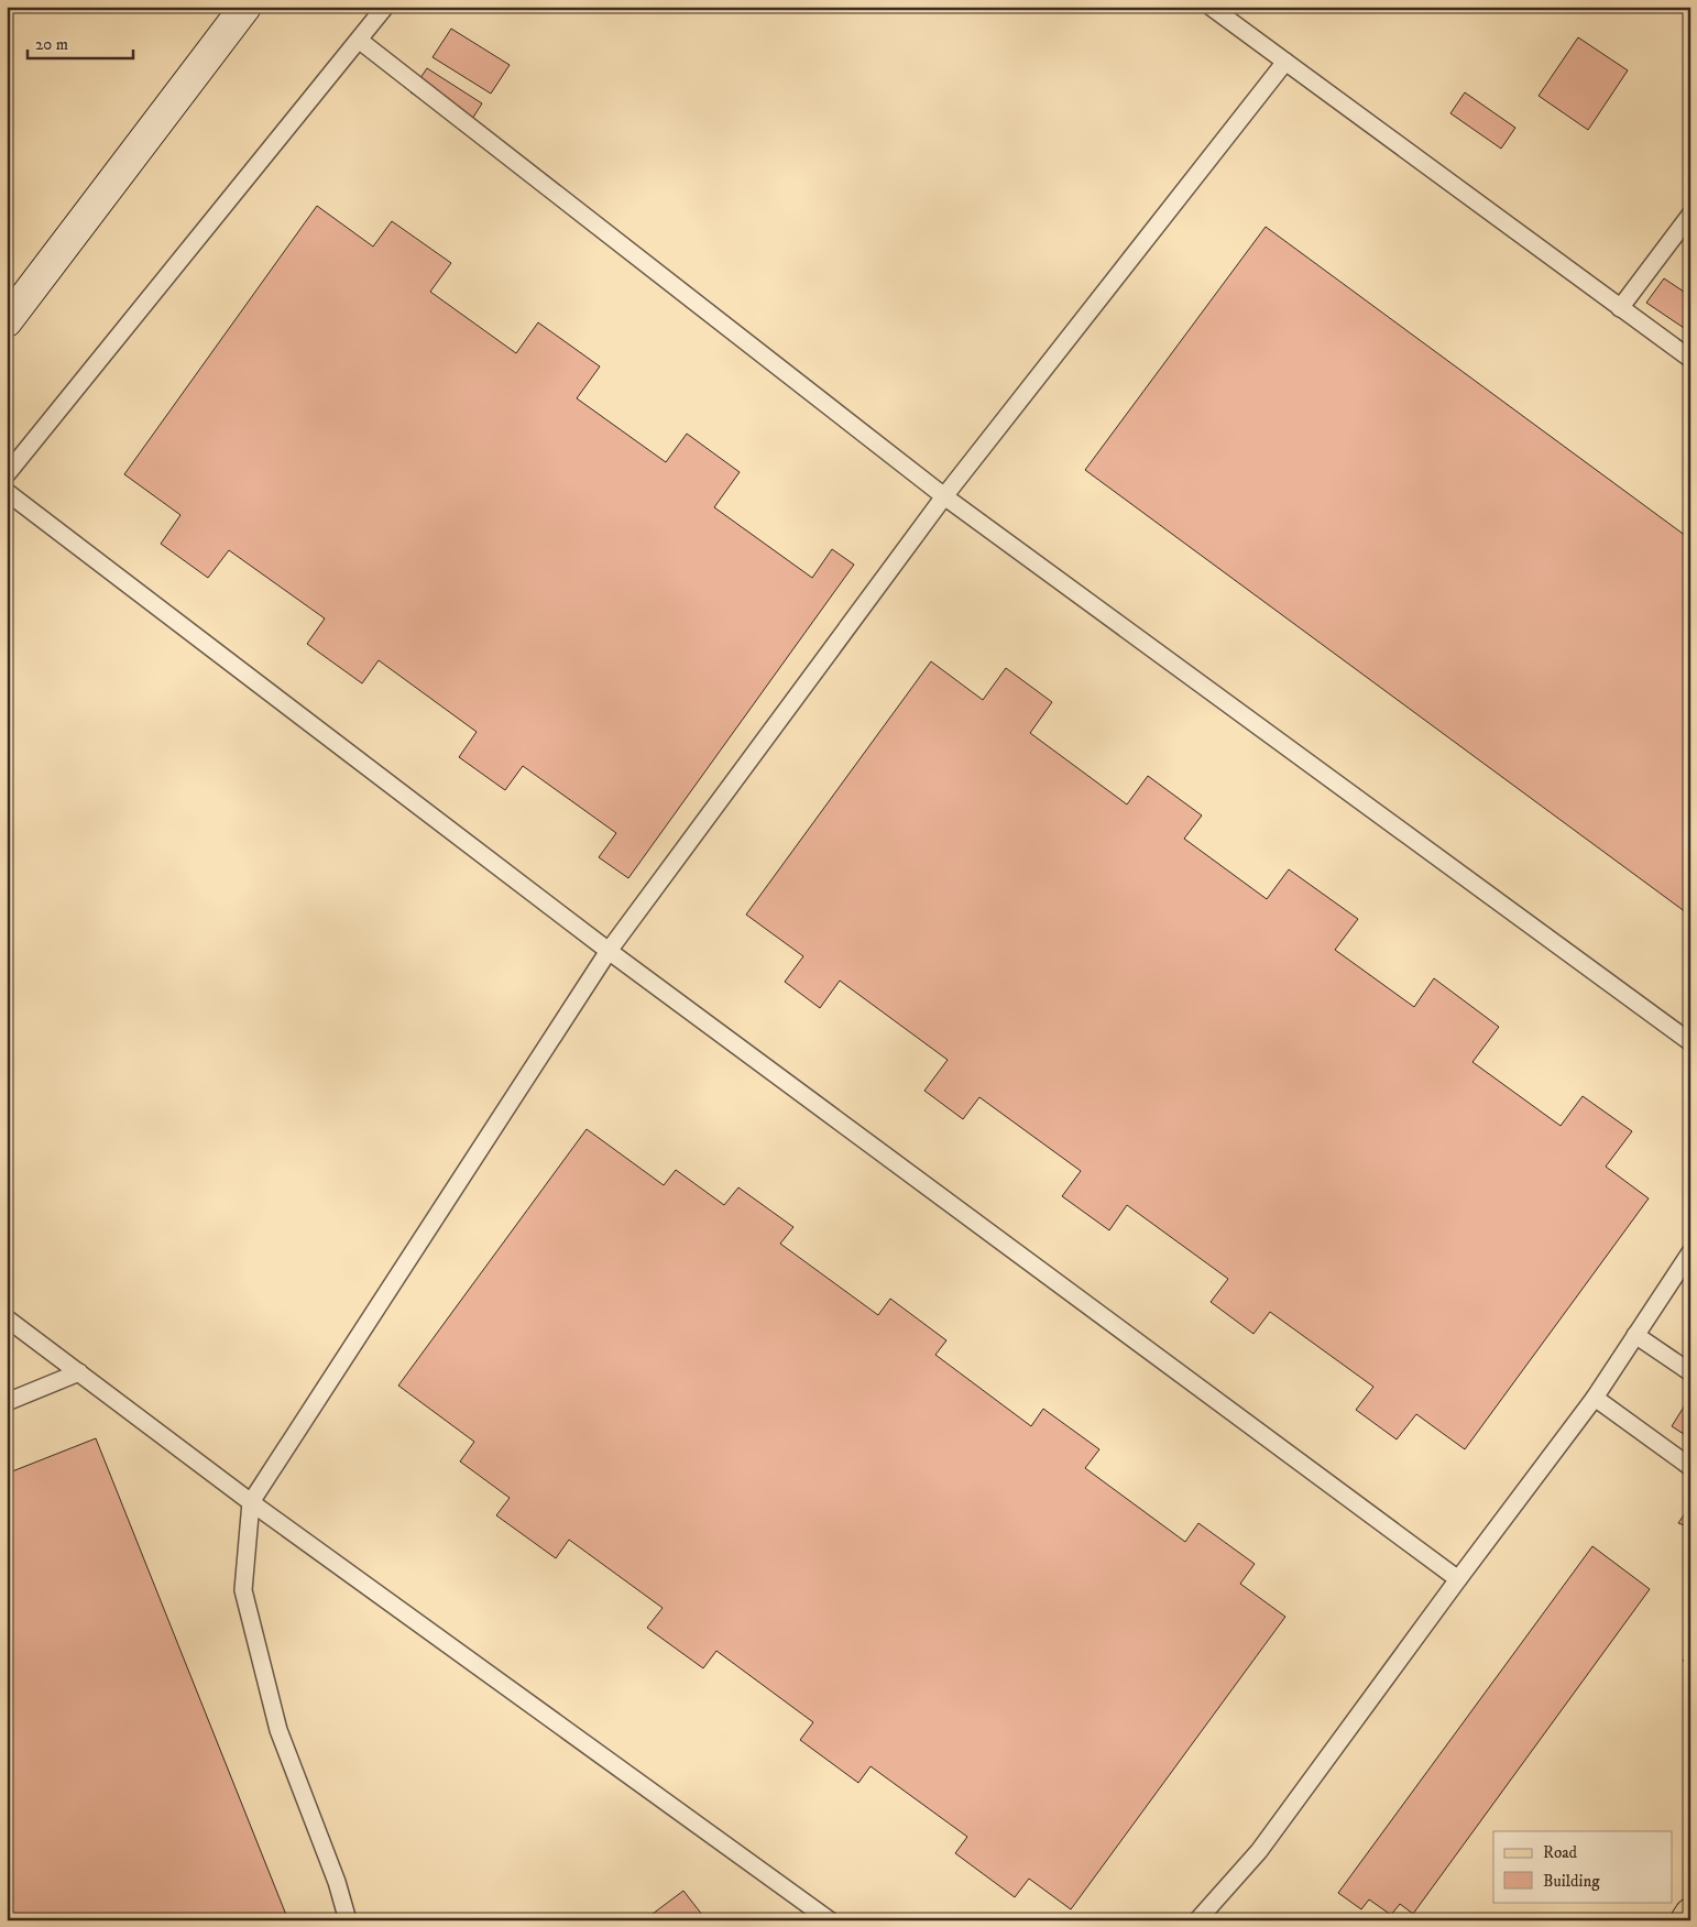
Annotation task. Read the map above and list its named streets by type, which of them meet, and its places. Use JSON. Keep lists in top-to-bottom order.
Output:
{
  "legend": ["Road", "Building"],
  "scale_bar": "20 m"
}
